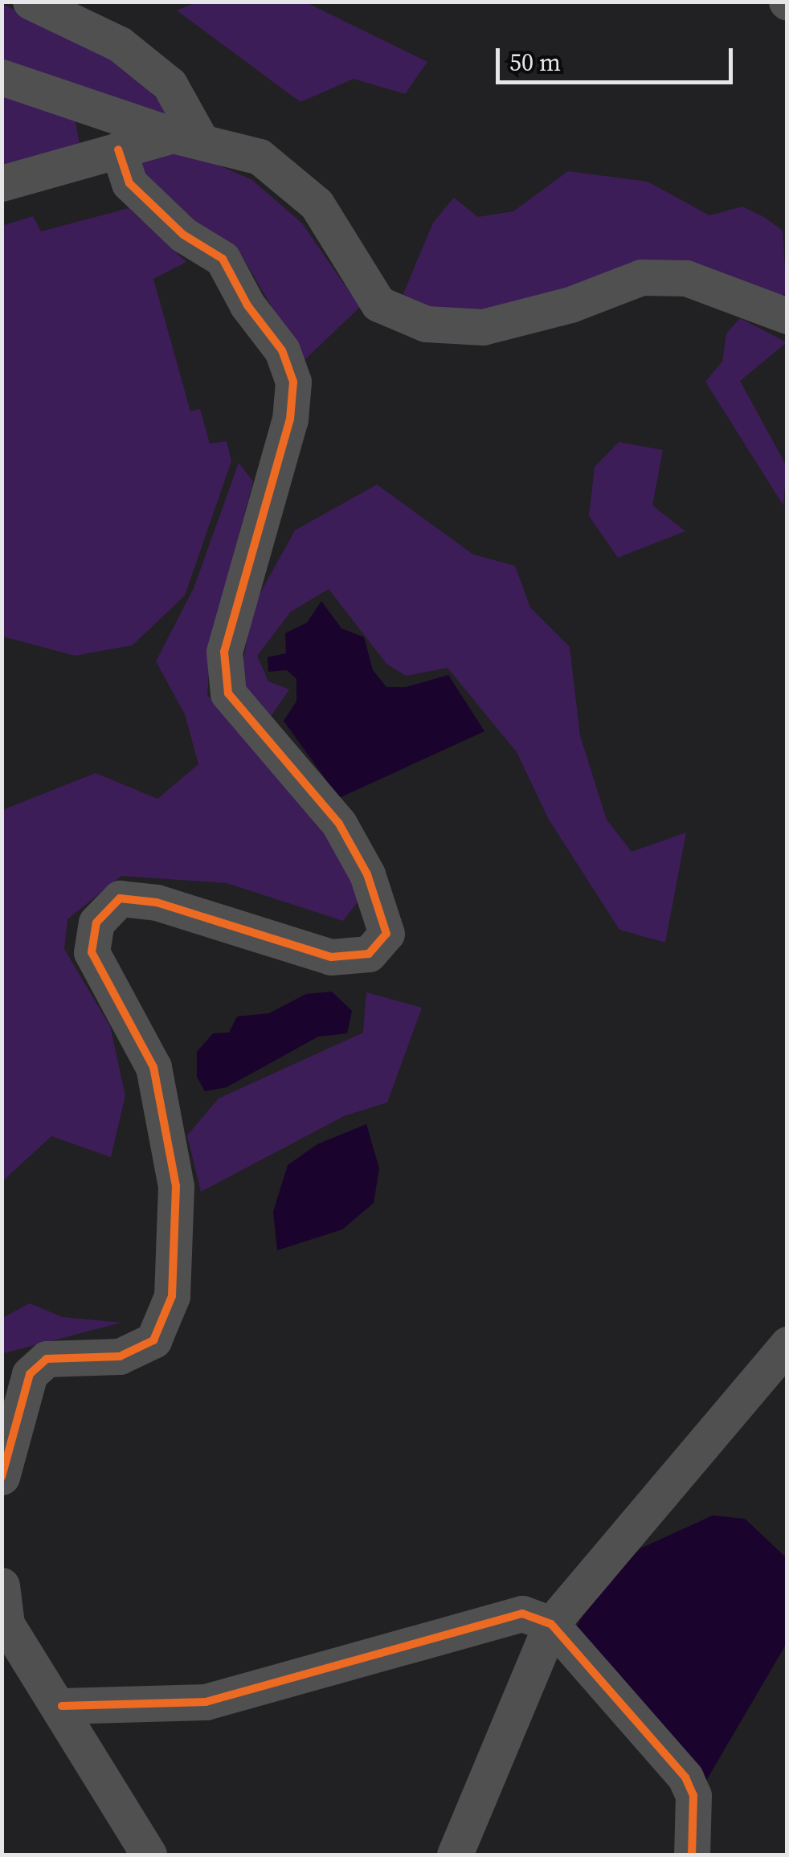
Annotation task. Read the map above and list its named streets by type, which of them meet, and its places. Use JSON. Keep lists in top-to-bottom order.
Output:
{
  "scale_bar": "50 m"
}
